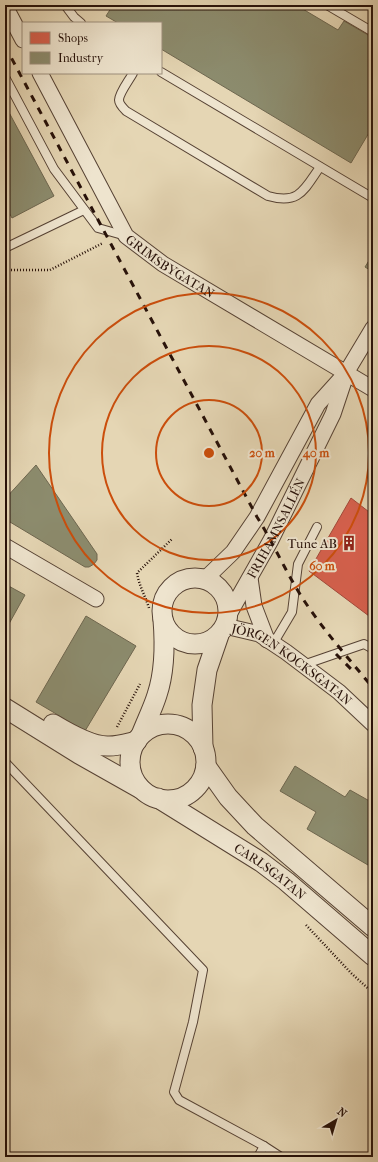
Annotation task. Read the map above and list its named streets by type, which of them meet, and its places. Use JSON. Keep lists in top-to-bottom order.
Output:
{
  "streets": {
    "street": [
      "GRIMSBYGATAN",
      "FRIHAMNSALLÉN",
      "JÖRGEN KOCKSGATAN",
      "CARLSGATAN"
    ]
  },
  "crossings": [
    ["GRIMSBYGATAN", "FRIHAMNSALLÉN"],
    ["FRIHAMNSALLÉN", "JÖRGEN KOCKSGATAN"],
    ["FRIHAMNSALLÉN", "CARLSGATAN"]
  ],
  "places": {
    "building": ["Tune AB"]
  },
  "legend": ["Shops", "Industry"],
  "north": "top right",
  "rings": ["20 m", "40 m", "60 m"]
}
